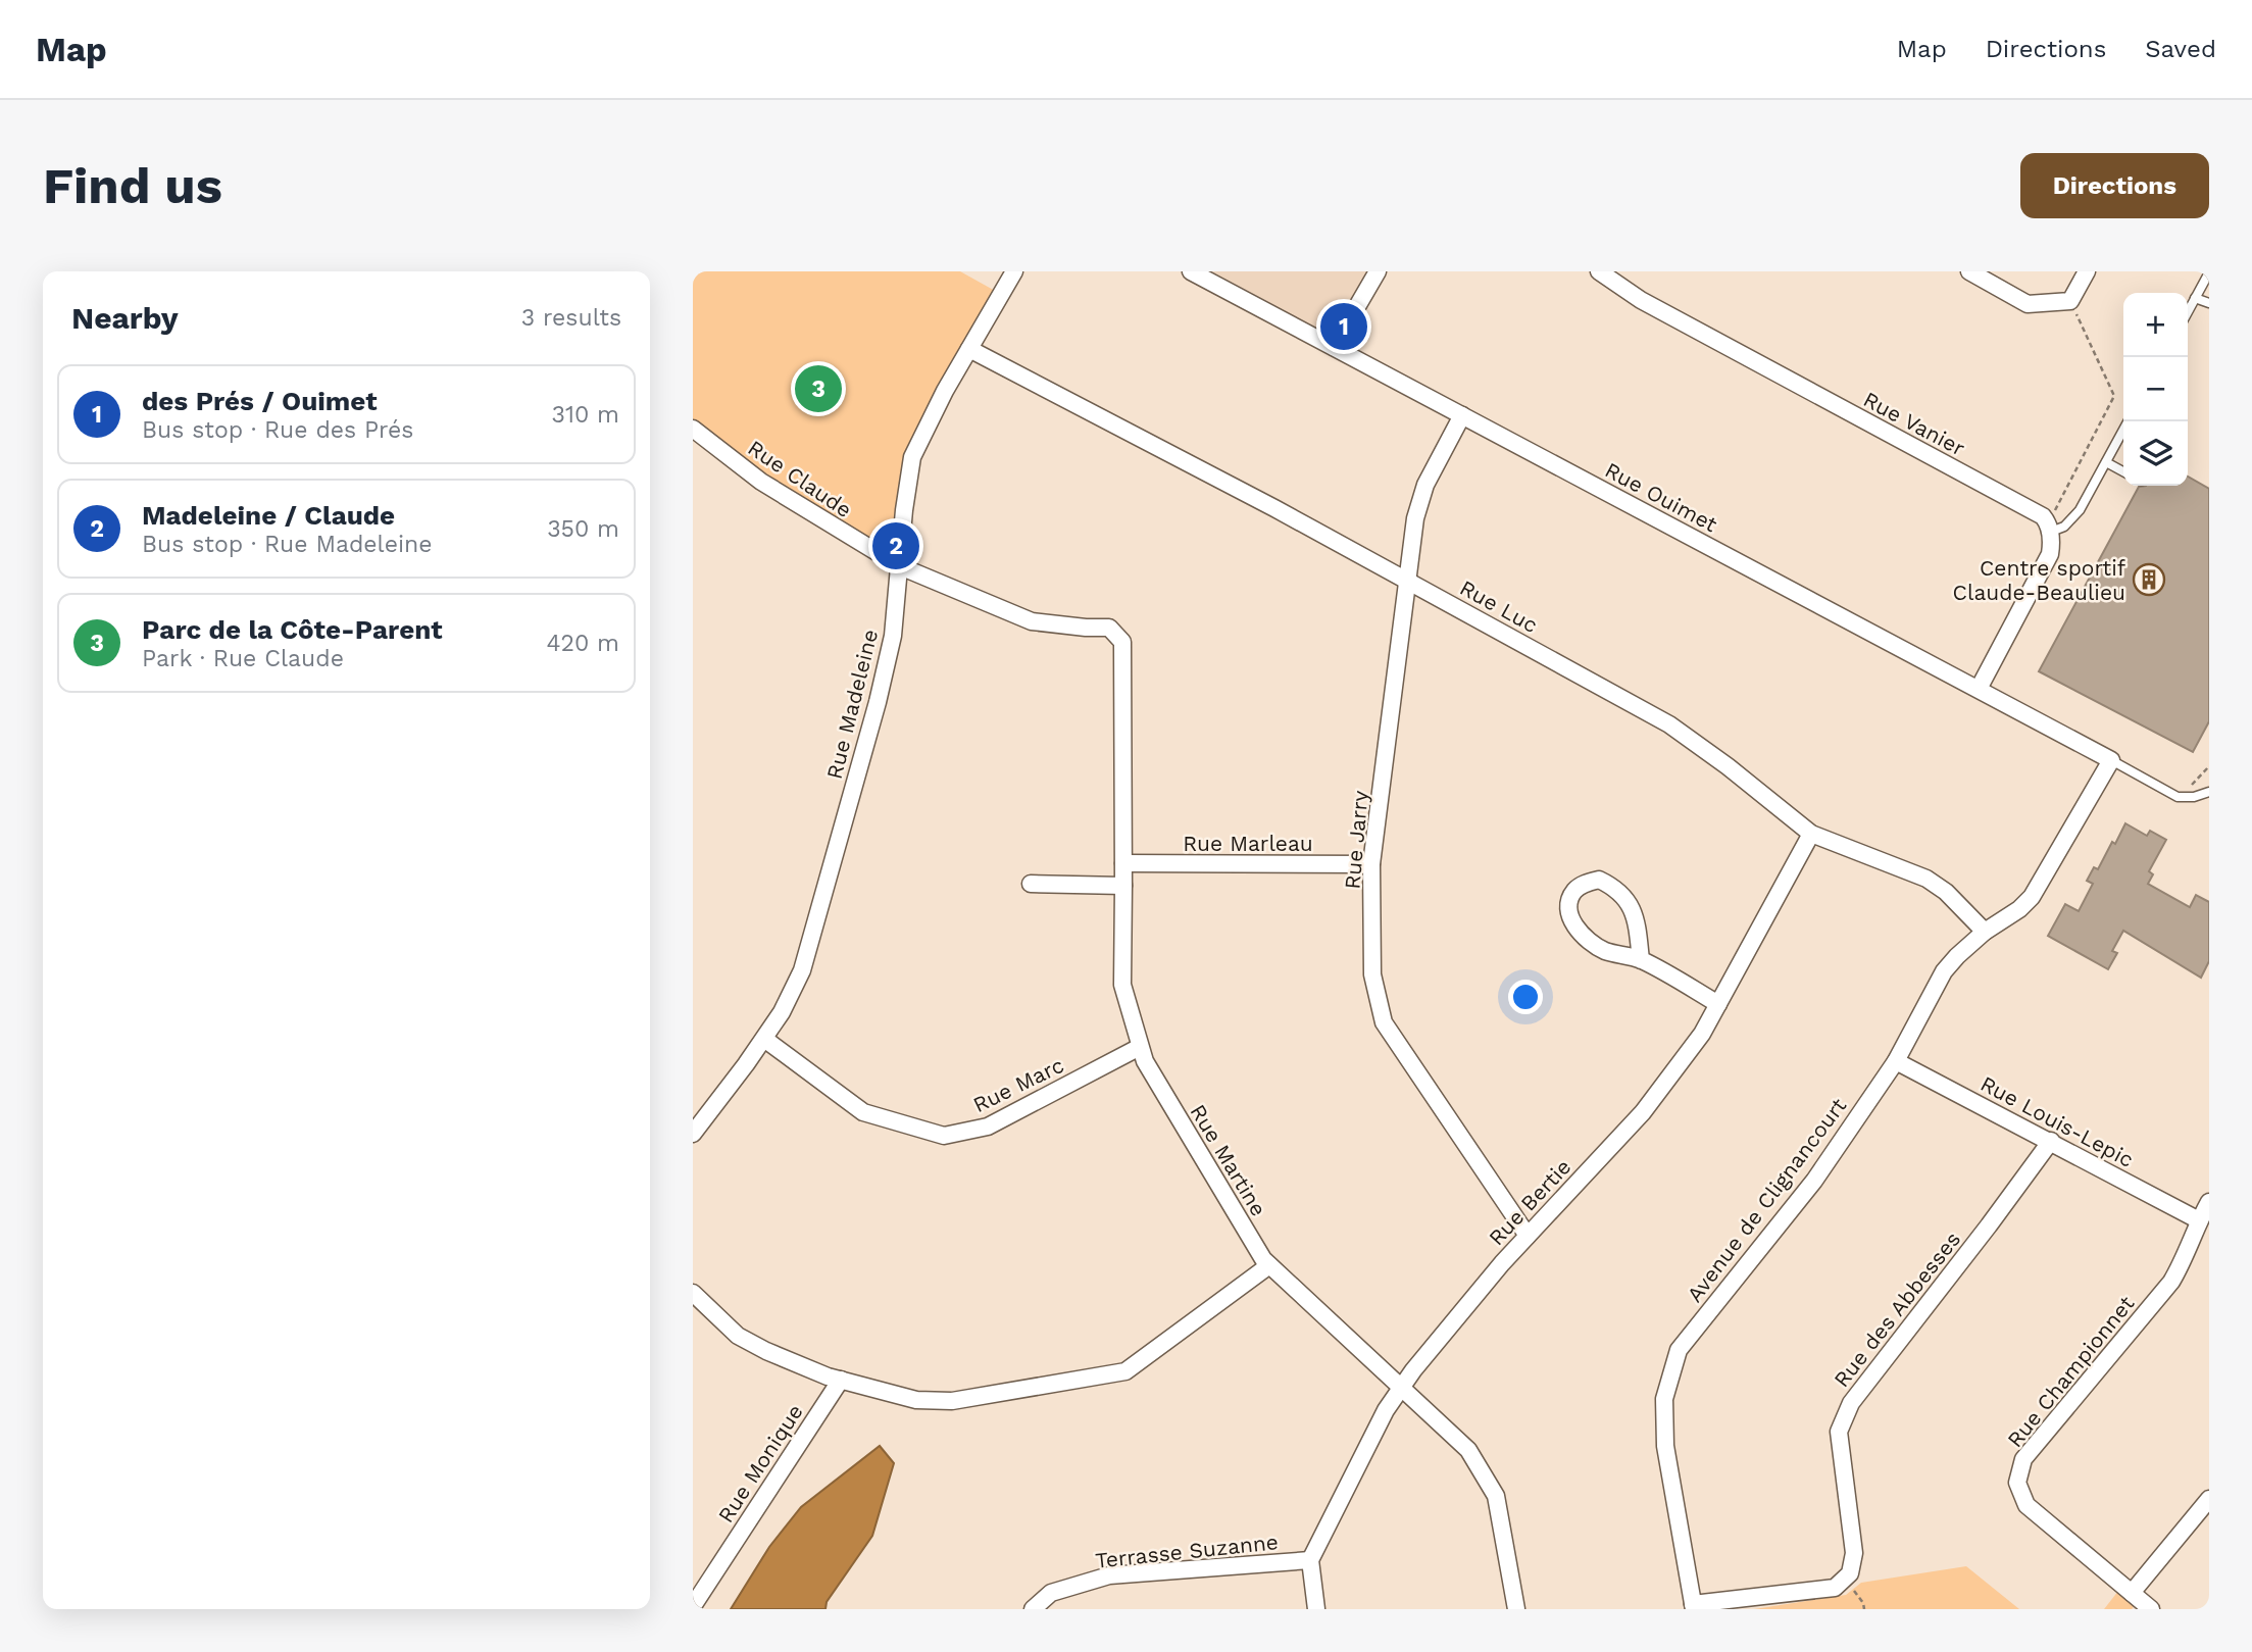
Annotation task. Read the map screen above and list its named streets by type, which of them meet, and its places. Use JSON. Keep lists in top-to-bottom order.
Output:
{
  "streets": {
    "street": [
      "Rue Vanier",
      "Rue Claude",
      "Rue Ouimet",
      "Rue Luc",
      "Rue Madeleine",
      "Rue Jarry",
      "Rue Marleau",
      "Rue Marc",
      "Rue Louis-Lepic",
      "Rue Martine",
      "Avenue de Clignancourt",
      "Rue Bertie",
      "Rue des Abbesses",
      "Rue Championnet",
      "Rue Monique",
      "Terrasse Suzanne"
    ]
  },
  "crossings": [
    ["Rue Claude", "Rue Madeleine"],
    ["Rue Claude", "Rue Martine"],
    ["Rue Ouimet", "Rue Jarry"],
    ["Rue Ouimet", "Avenue de Clignancourt"],
    ["Rue Luc", "Rue Madeleine"],
    ["Rue Luc", "Rue Jarry"],
    ["Rue Luc", "Avenue de Clignancourt"],
    ["Rue Luc", "Rue Bertie"],
    ["Rue Madeleine", "Rue Marc"],
    ["Rue Jarry", "Rue Marleau"],
    ["Rue Jarry", "Rue Bertie"],
    ["Rue Marleau", "Rue Martine"],
    ["Rue Marc", "Rue Martine"],
    ["Rue Louis-Lepic", "Avenue de Clignancourt"],
    ["Rue Louis-Lepic", "Rue des Abbesses"],
    ["Rue Louis-Lepic", "Rue Championnet"],
    ["Rue Martine", "Rue Bertie"],
    ["Avenue de Clignancourt", "Rue des Abbesses"],
    ["Rue Bertie", "Terrasse Suzanne"]
  ],
  "places": {
    "building": ["Centre sportif Claude-Beaulieu"]
  },
  "page": {
    "header": "Map",
    "nav": ["Map", "Directions", "Saved"],
    "buttons": "Directions",
    "title": "Find us",
    "heading": ["Nearby", "3 results"],
    "map_buttons": ["+", "−"],
    "pins": ["1", "3", "2"],
    "list": [
      {
        "mark": "1",
        "name": "des Prés / Ouimet",
        "note": "Bus stop · Rue des Prés",
        "value": "310 m"
      },
      {
        "mark": "2",
        "name": "Madeleine / Claude",
        "note": "Bus stop · Rue Madeleine",
        "value": "350 m"
      },
      {
        "mark": "3",
        "name": "Parc de la Côte-Parent",
        "note": "Park · Rue Claude",
        "value": "420 m"
      }
    ]
  }
}
